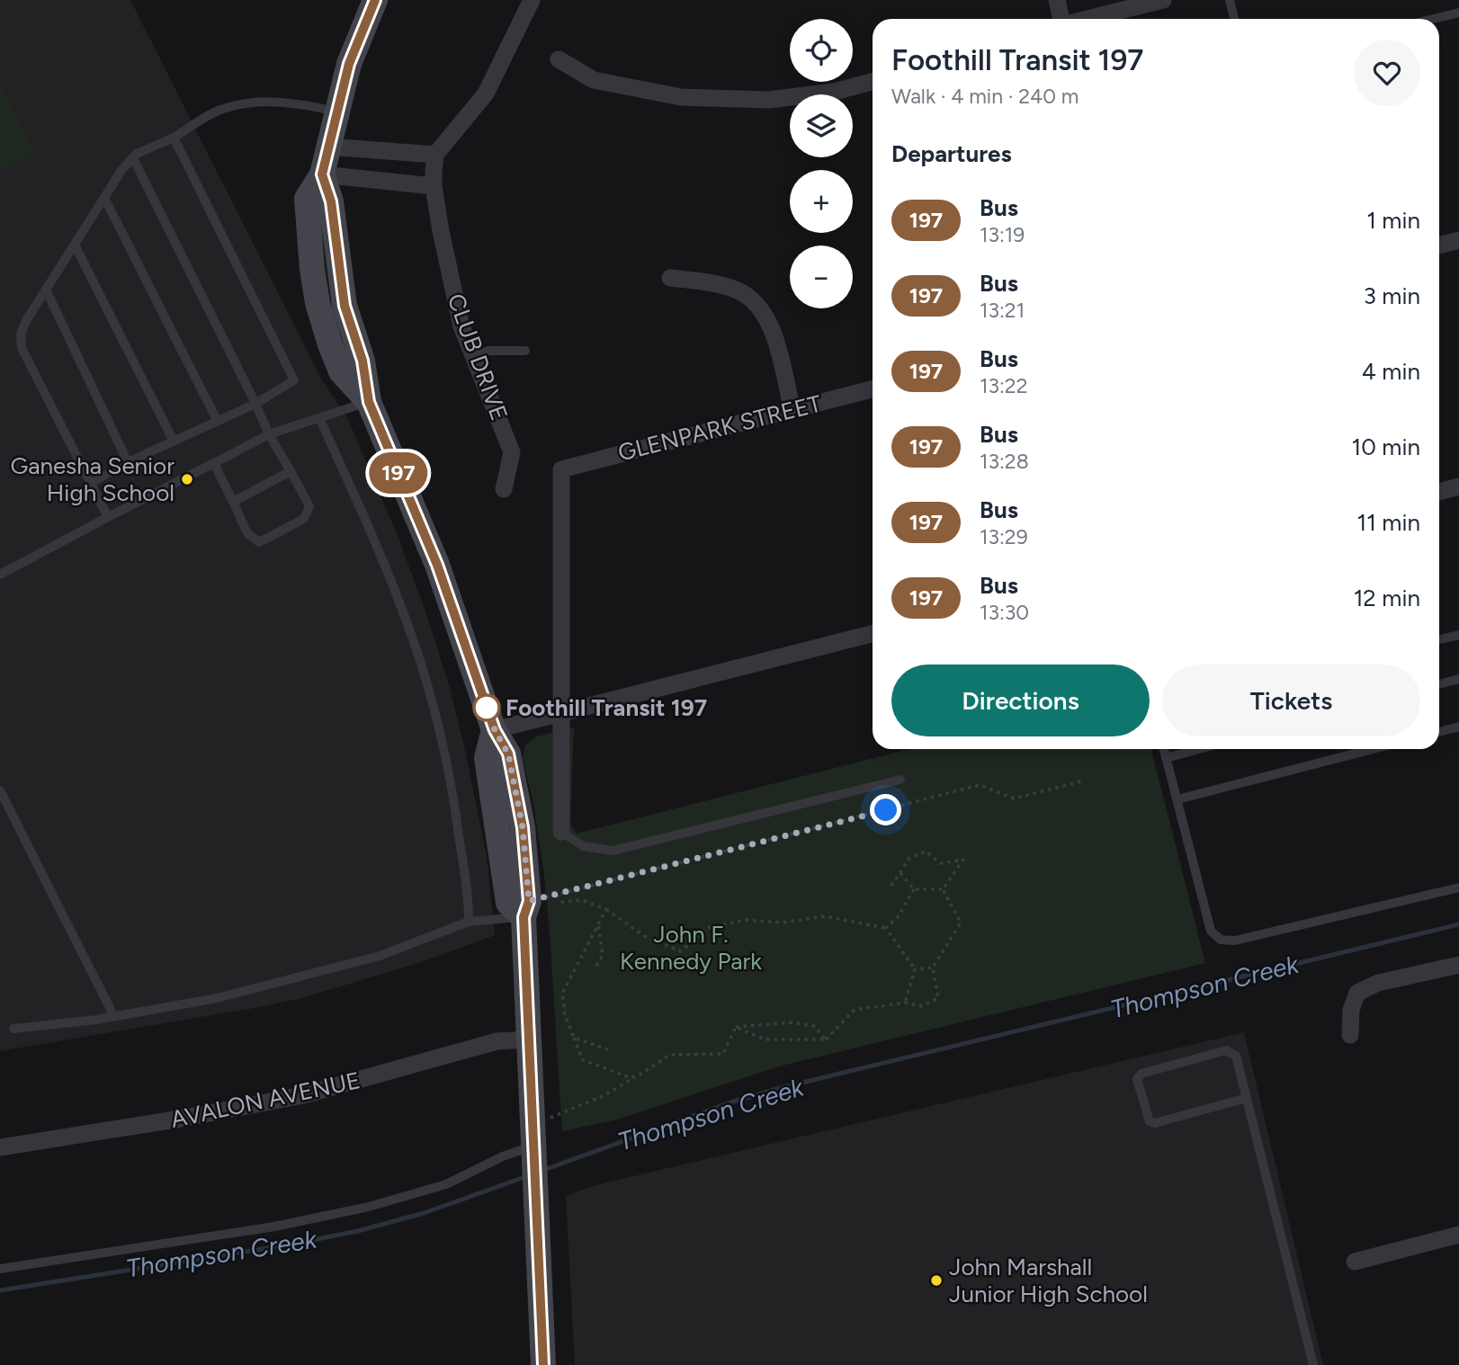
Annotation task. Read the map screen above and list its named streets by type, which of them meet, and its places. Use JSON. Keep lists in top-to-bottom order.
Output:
{
  "streets": {
    "street": ["CLUB DRIVE", "GLENPARK STREET", "AVALON AVENUE"]
  },
  "water": ["Thompson Creek"],
  "parks": ["John F. Kennedy Park"],
  "places": ["Ganesha Senior High School", "Foothill Transit 197", "John Marshall Junior High School"],
  "lines": ["bus line 197"],
  "page": {
    "on_map": "197",
    "map_buttons": ["+", "−"],
    "heading": [
      ["Foothill Transit 197", "Walk · 4 min · 240 m"],
      "Departures"
    ],
    "list": [
      {
        "mark": "197",
        "name": "Bus",
        "note": "13:19",
        "value": "1 min"
      },
      {
        "mark": "197",
        "name": "Bus",
        "note": "13:21",
        "value": "3 min"
      },
      {
        "mark": "197",
        "name": "Bus",
        "note": "13:22",
        "value": "4 min"
      },
      {
        "mark": "197",
        "name": "Bus",
        "note": "13:28",
        "value": "10 min"
      },
      {
        "mark": "197",
        "name": "Bus",
        "note": "13:29",
        "value": "11 min"
      },
      {
        "mark": "197",
        "name": "Bus",
        "note": "13:30",
        "value": "12 min"
      }
    ],
    "buttons": ["Directions", "Tickets"]
  }
}
